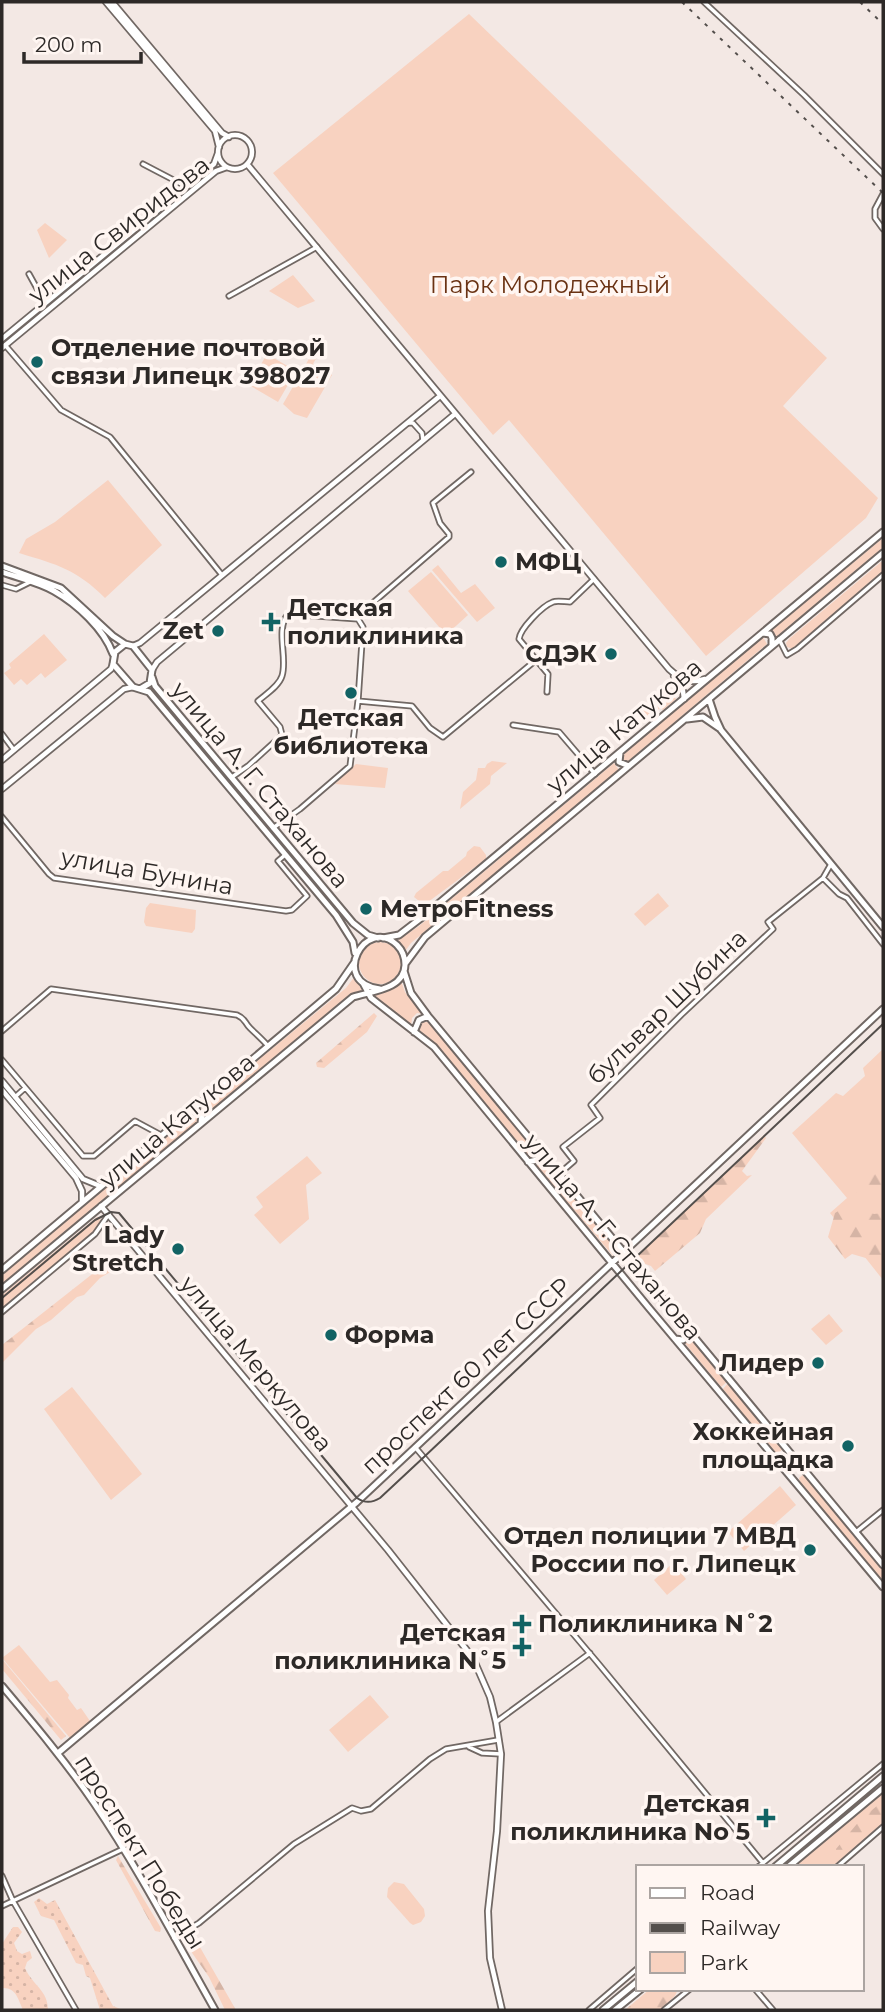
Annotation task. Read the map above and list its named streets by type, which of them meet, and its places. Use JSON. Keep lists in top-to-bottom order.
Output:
{
  "streets": {
    "main road": [
      "улица Катукова",
      "улица А. Г. Стаханова",
      "проспект 60 лет СССР",
      "проспект Победы"
    ],
    "street": [
      "улица Свиридова",
      "улица Бунина",
      "бульвар Шубина",
      "улица Меркулова"
    ]
  },
  "crossings": [
    ["улица Катукова", "улица А. Г. Стаханова"],
    ["улица Катукова", "улица Меркулова"],
    ["улица А. Г. Стаханова", "улица Бунина"],
    ["улица А. Г. Стаханова", "бульвар Шубина"],
    ["улица А. Г. Стаханова", "проспект 60 лет СССР"],
    ["улица Меркулова", "проспект 60 лет СССР"],
    ["проспект 60 лет СССР", "проспект Победы"]
  ],
  "parks": ["Парк Молодежный"],
  "places": {
    "other": [
      "Отделение почтовой связи Липецк 398027",
      "МФЦ",
      "Zet",
      "СДЭК",
      "Детская библиотека",
      "МетроFitness",
      "Lady Stretch",
      "Форма",
      "Лидер",
      "Хоккейная площадка",
      "Отдел полиции 7 МВД России по г. Липецк"
    ],
    "health": [
      "Детская поликлиника",
      "Поликлиника N˚2",
      "Детская поликлиника N˚5",
      "Детская поликлиника No 5"
    ]
  },
  "legend": ["Road", "Railway", "Park"],
  "scale_bar": "200 m"
}
